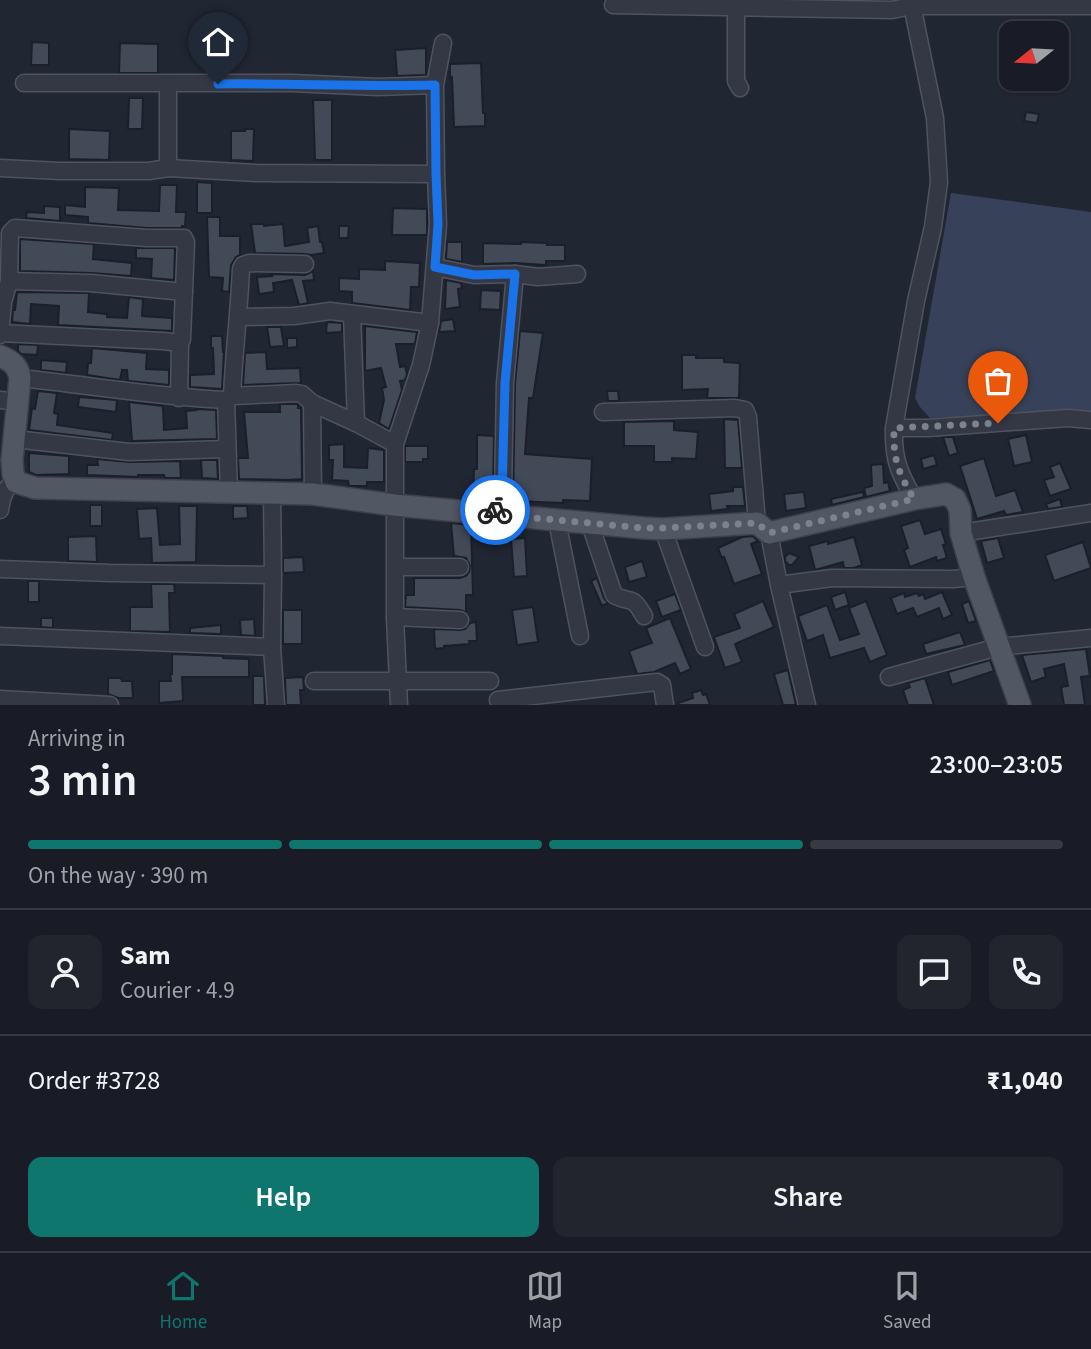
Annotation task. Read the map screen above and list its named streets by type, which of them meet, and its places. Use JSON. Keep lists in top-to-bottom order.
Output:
{
  "north": "left",
  "page": {
    "heading": ["3 min", "Arriving in", "23:00–23:05"],
    "panel": [
      "Sam",
      "Courier · 4.9",
      "Order #3728",
      "₹1,040"
    ],
    "bar": "On the way · 390 m",
    "buttons": ["Help", "Share"],
    "tabs": ["Home", "Map", "Saved"]
  }
}
